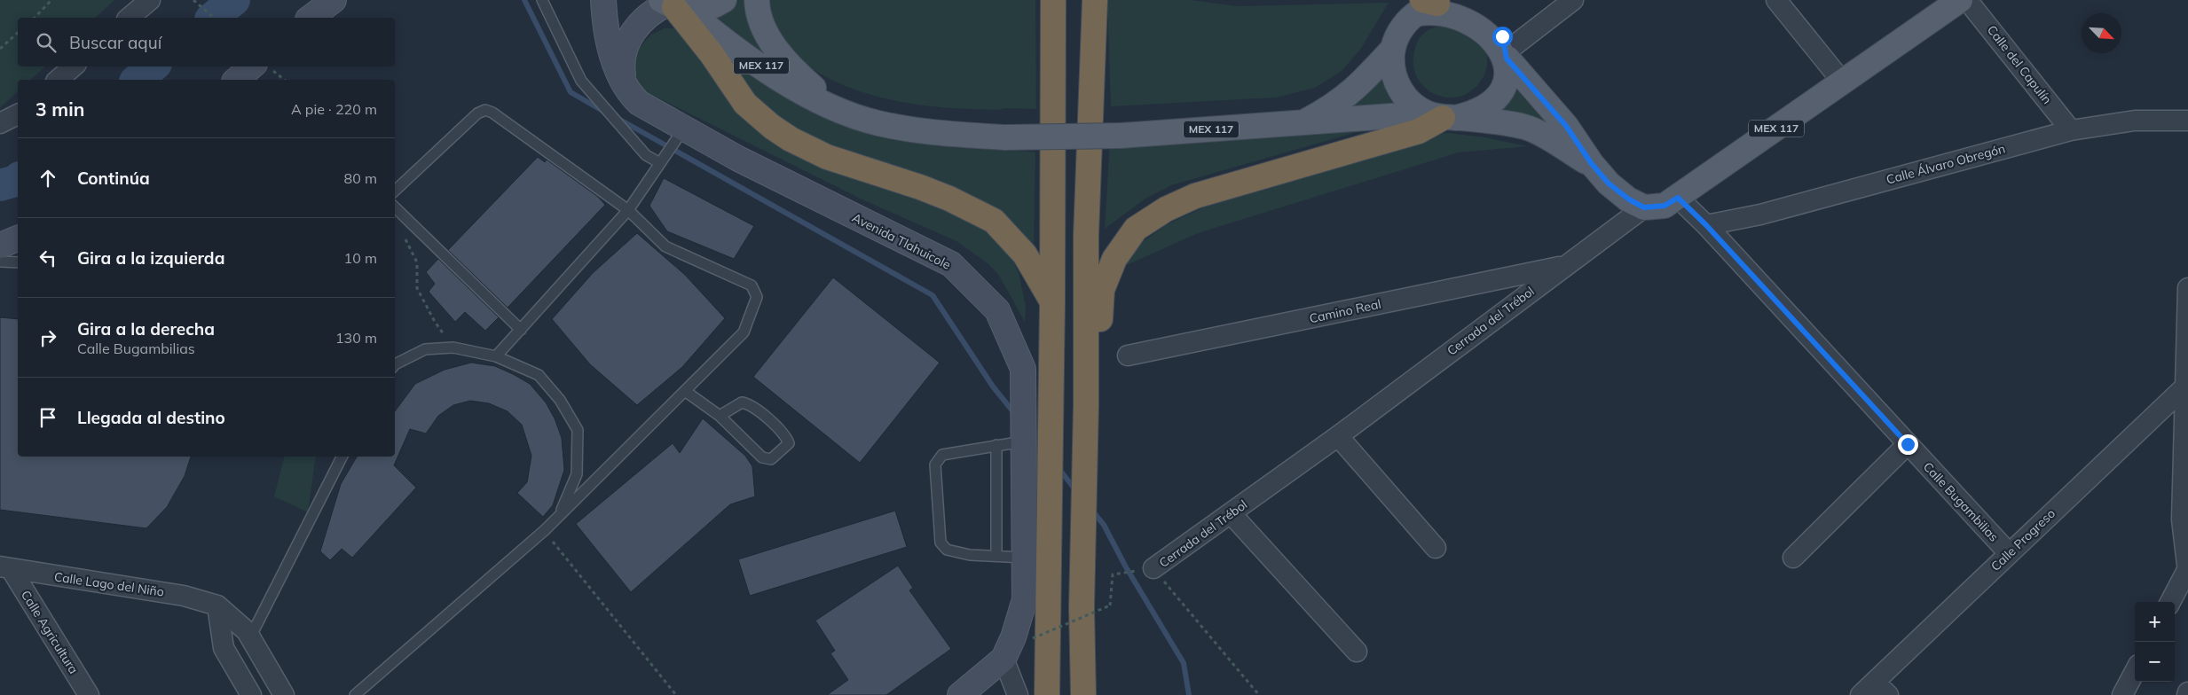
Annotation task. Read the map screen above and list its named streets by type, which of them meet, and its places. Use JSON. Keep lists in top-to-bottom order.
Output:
{
  "streets": {
    "main road": ["MEX 117", "Avenida Tlahuicole"],
    "street": [
      "Calle del Capulín",
      "Calle Álvaro Obregón",
      "Camino Real",
      "Cerrada del Trébol",
      "Calle Bugambilias",
      "Calle Progreso",
      "Calle Lago del Niño",
      "Calle Agricultura"
    ]
  },
  "crossings": [
    ["Calle del Capulín", "Calle Álvaro Obregón"],
    ["MEX 117", "Cerrada del Trébol"],
    ["MEX 117", "Calle Bugambilias"],
    ["Calle Álvaro Obregón", "Calle Bugambilias"],
    ["Camino Real", "Cerrada del Trébol"],
    ["Calle Bugambilias", "Calle Progreso"],
    ["Calle Lago del Niño", "Calle Agricultura"]
  ],
  "north": "bottom right",
  "page": {
    "search": "Buscar aquí",
    "heading": ["3 min", "A pie · 220 m"],
    "list": [
      ["Continúa", "80 m"],
      ["Gira a la izquierda", "10 m"],
      ["Gira a la derecha", "Calle Bugambilias", "130 m"],
      "Llegada al destino"
    ],
    "map_buttons": ["+", "−"]
  }
}
